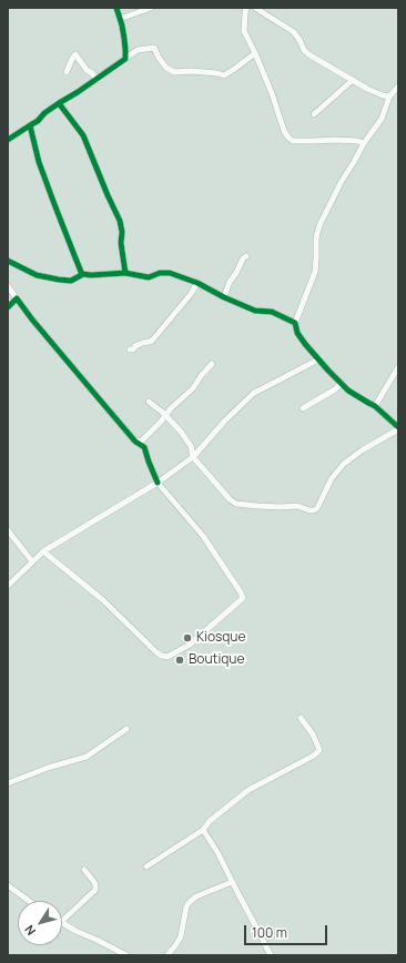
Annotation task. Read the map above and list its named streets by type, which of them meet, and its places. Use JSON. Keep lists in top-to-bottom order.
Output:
{
  "places": ["Kiosque", "Boutique"],
  "scale_bar": "100 m",
  "north": "bottom left"
}
